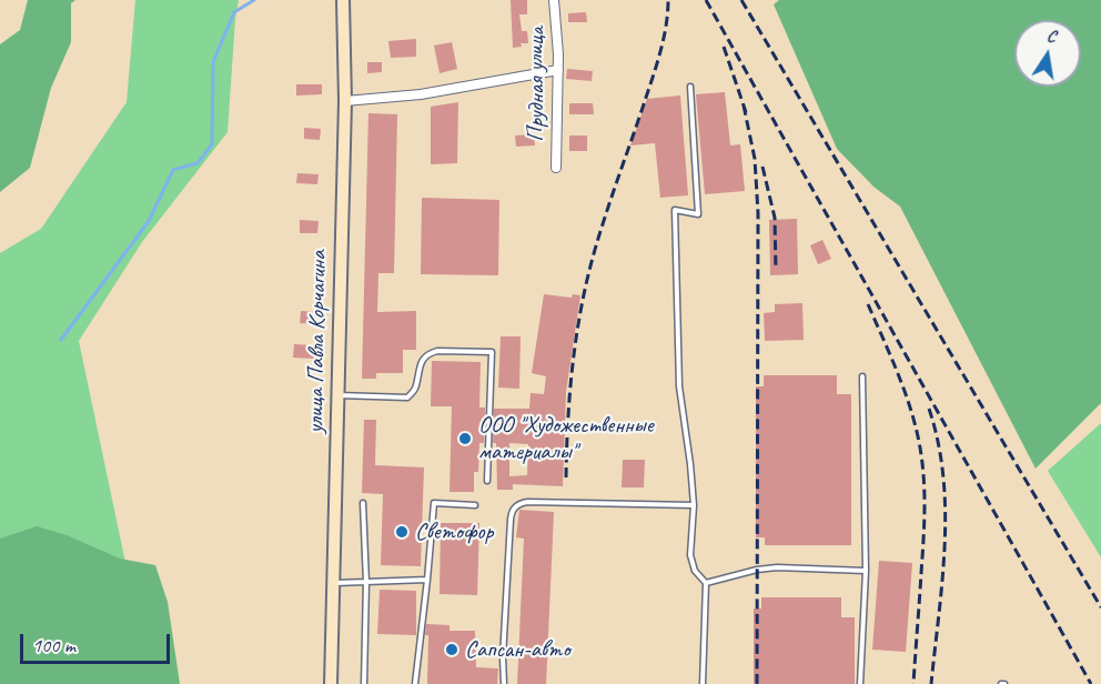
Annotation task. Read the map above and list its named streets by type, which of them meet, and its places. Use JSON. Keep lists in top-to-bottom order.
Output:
{
  "streets": {
    "main road": ["улица Павла Корчагина"],
    "street": ["Прудная улица"]
  },
  "places": ["ООО \"Художественные материалы\"", "Светофор", "Сапсан-авто"],
  "scale_bar": "100 m",
  "north": "top"
}
